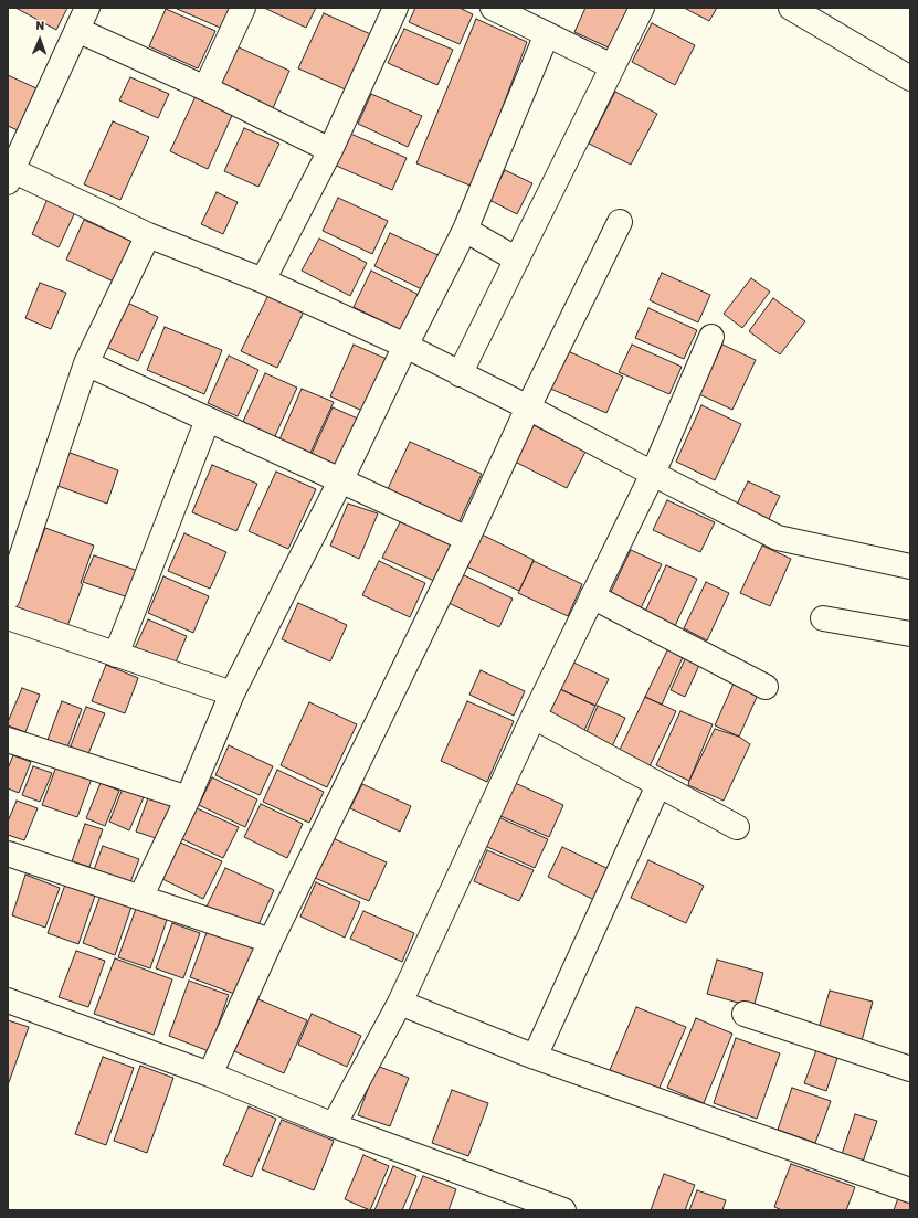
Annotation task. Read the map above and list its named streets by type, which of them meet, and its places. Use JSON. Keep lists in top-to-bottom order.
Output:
{
  "north": "top"
}
